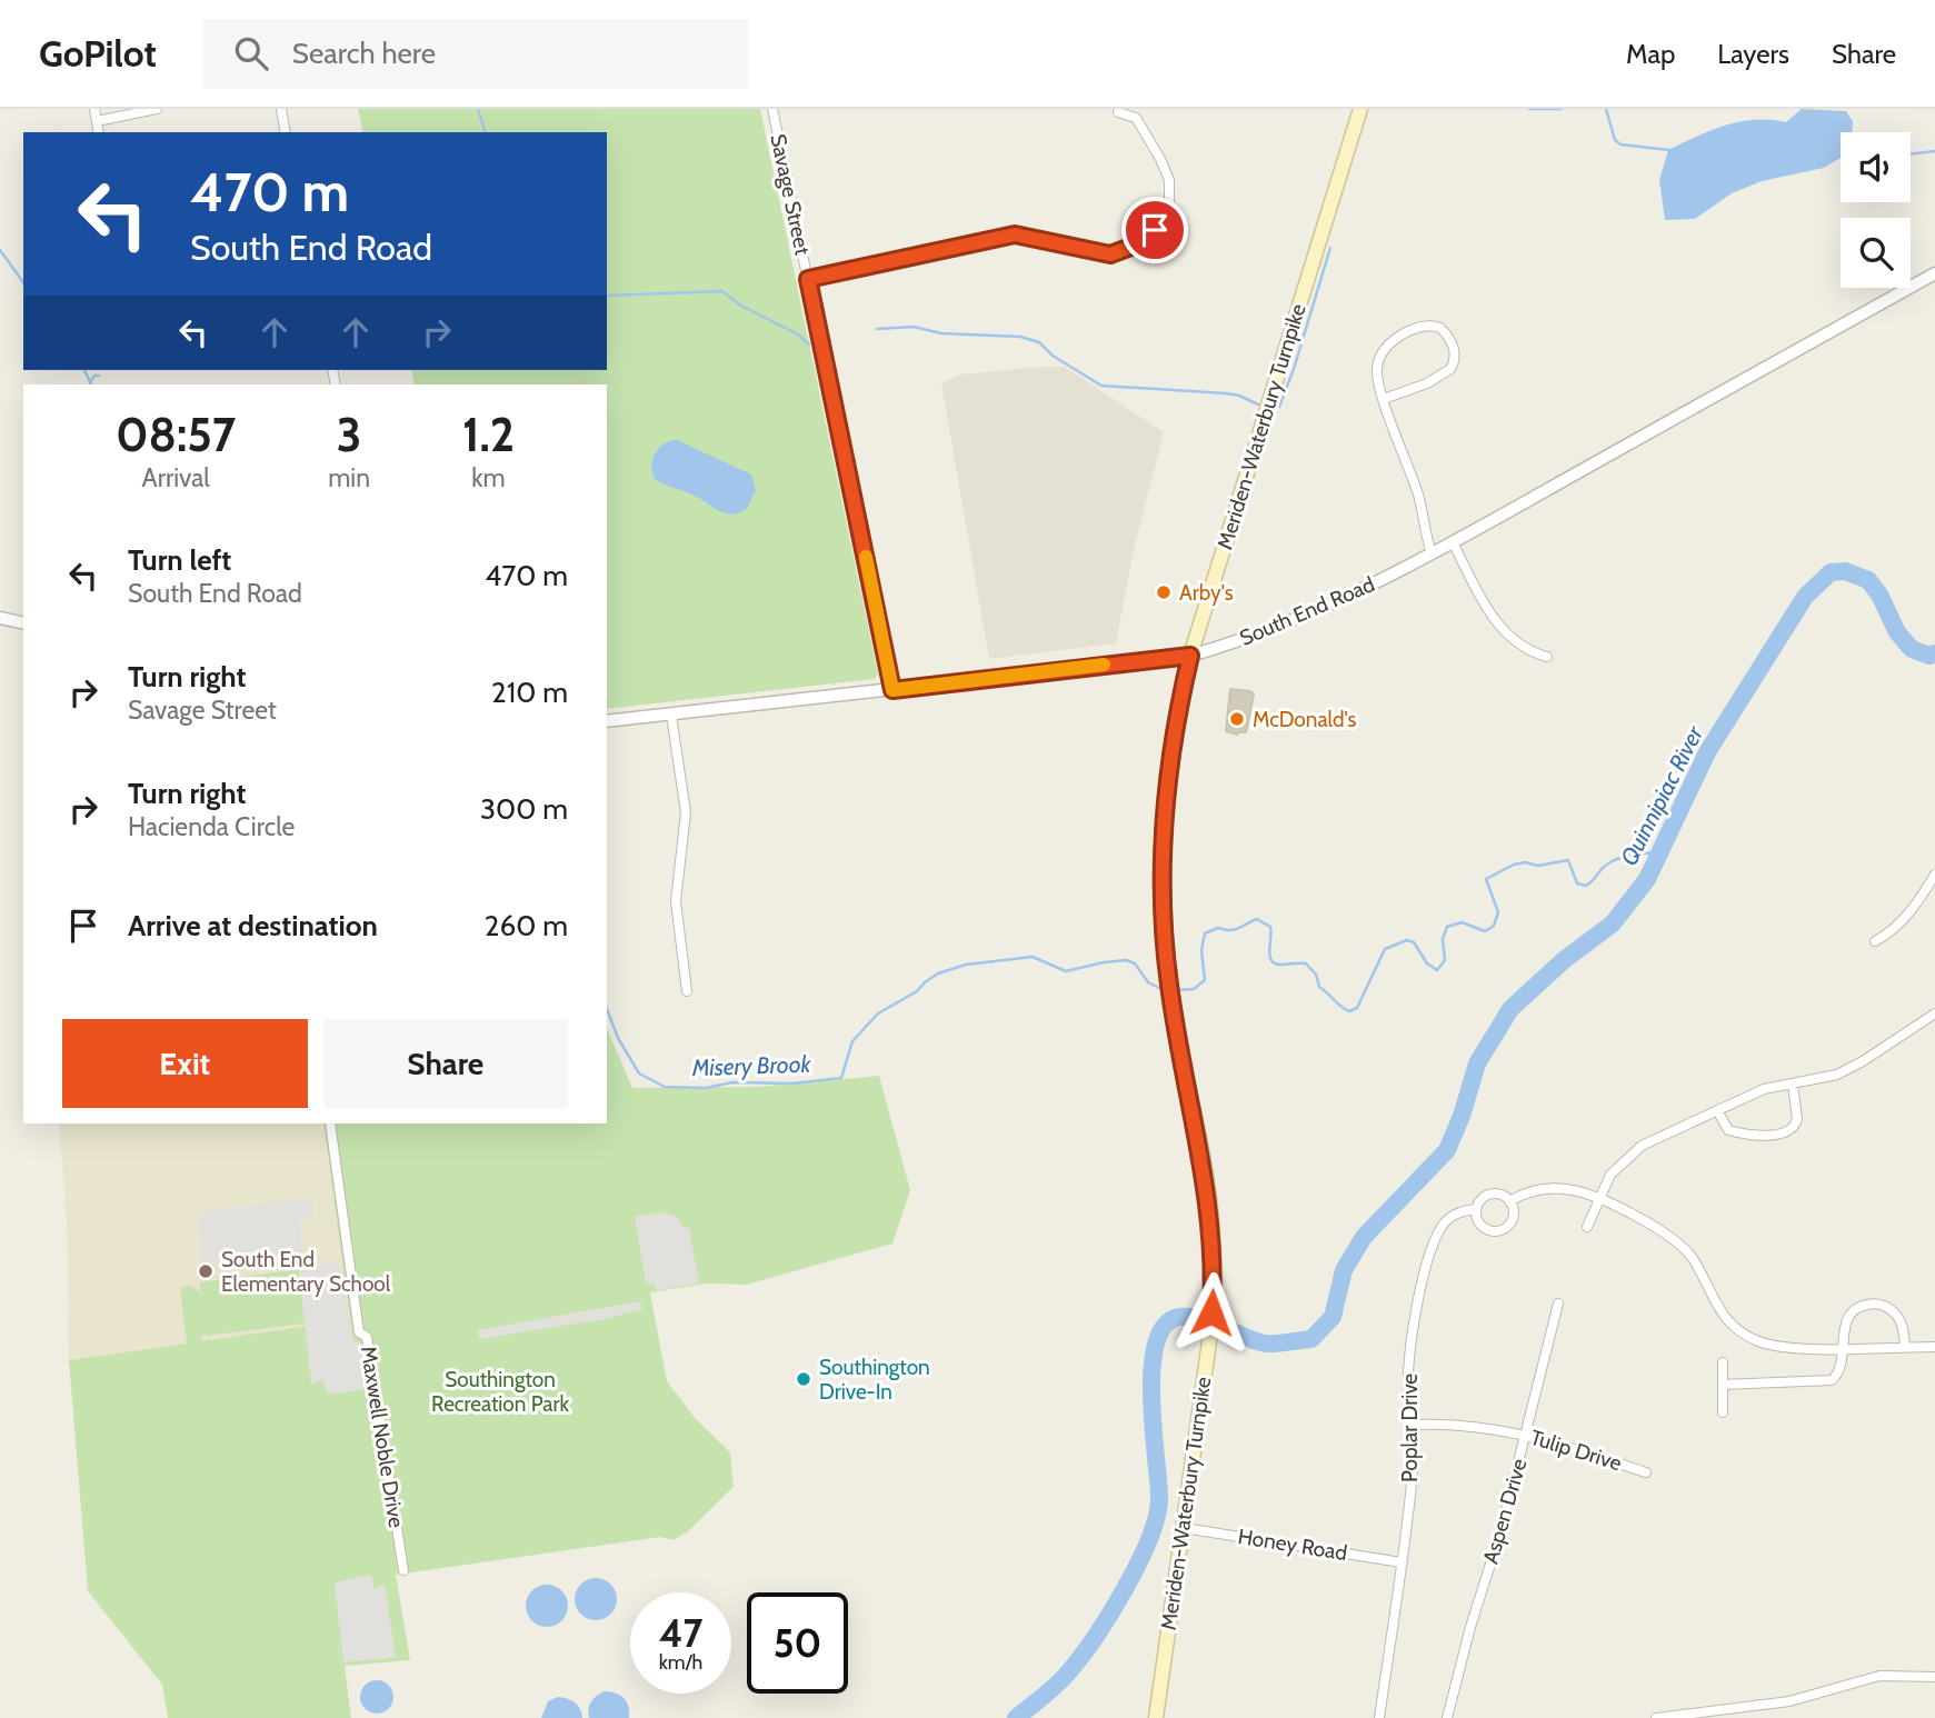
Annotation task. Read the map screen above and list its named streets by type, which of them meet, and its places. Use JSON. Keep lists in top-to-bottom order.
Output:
{
  "streets": {
    "main road": ["Meriden-Waterbury Turnpike"],
    "street": [
      "Savage Street",
      "South End Road",
      "Poplar Drive",
      "Maxwell Noble Drive",
      "Tulip Drive",
      "Aspen Drive",
      "Honey Road"
    ]
  },
  "crossings": [
    ["Savage Street", "South End Road"],
    ["Meriden-Waterbury Turnpike", "South End Road"],
    ["Meriden-Waterbury Turnpike", "Honey Road"],
    ["Poplar Drive", "Tulip Drive"],
    ["Poplar Drive", "Honey Road"],
    ["Tulip Drive", "Aspen Drive"]
  ],
  "water": ["Quinnipiac River", "Misery Brook"],
  "parks": ["Southington Recreation Park"],
  "places": [
    "Arby's",
    "McDonald's",
    "South End Elementary School",
    "Southington Drive-In"
  ],
  "page": {
    "header": "GoPilot",
    "search": "Search here",
    "nav": ["Map", "Layers", "Share"],
    "turn": ["470 m", "South End Road"],
    "eta": [
      "08:57",
      "Arrival",
      "3",
      "min",
      "1.2",
      "km"
    ],
    "list": [
      {
        "name": "Turn left",
        "note": "South End Road",
        "value": "470 m"
      },
      {
        "name": "Turn right",
        "note": "Savage Street",
        "value": "210 m"
      },
      {
        "name": "Turn right",
        "note": "Hacienda Circle",
        "value": "300 m"
      },
      {
        "name": "Arrive at destination",
        "value": "260 m"
      }
    ],
    "buttons": ["Exit", "Share"],
    "speed": "47 km/h",
    "limit": "50"
  }
}
